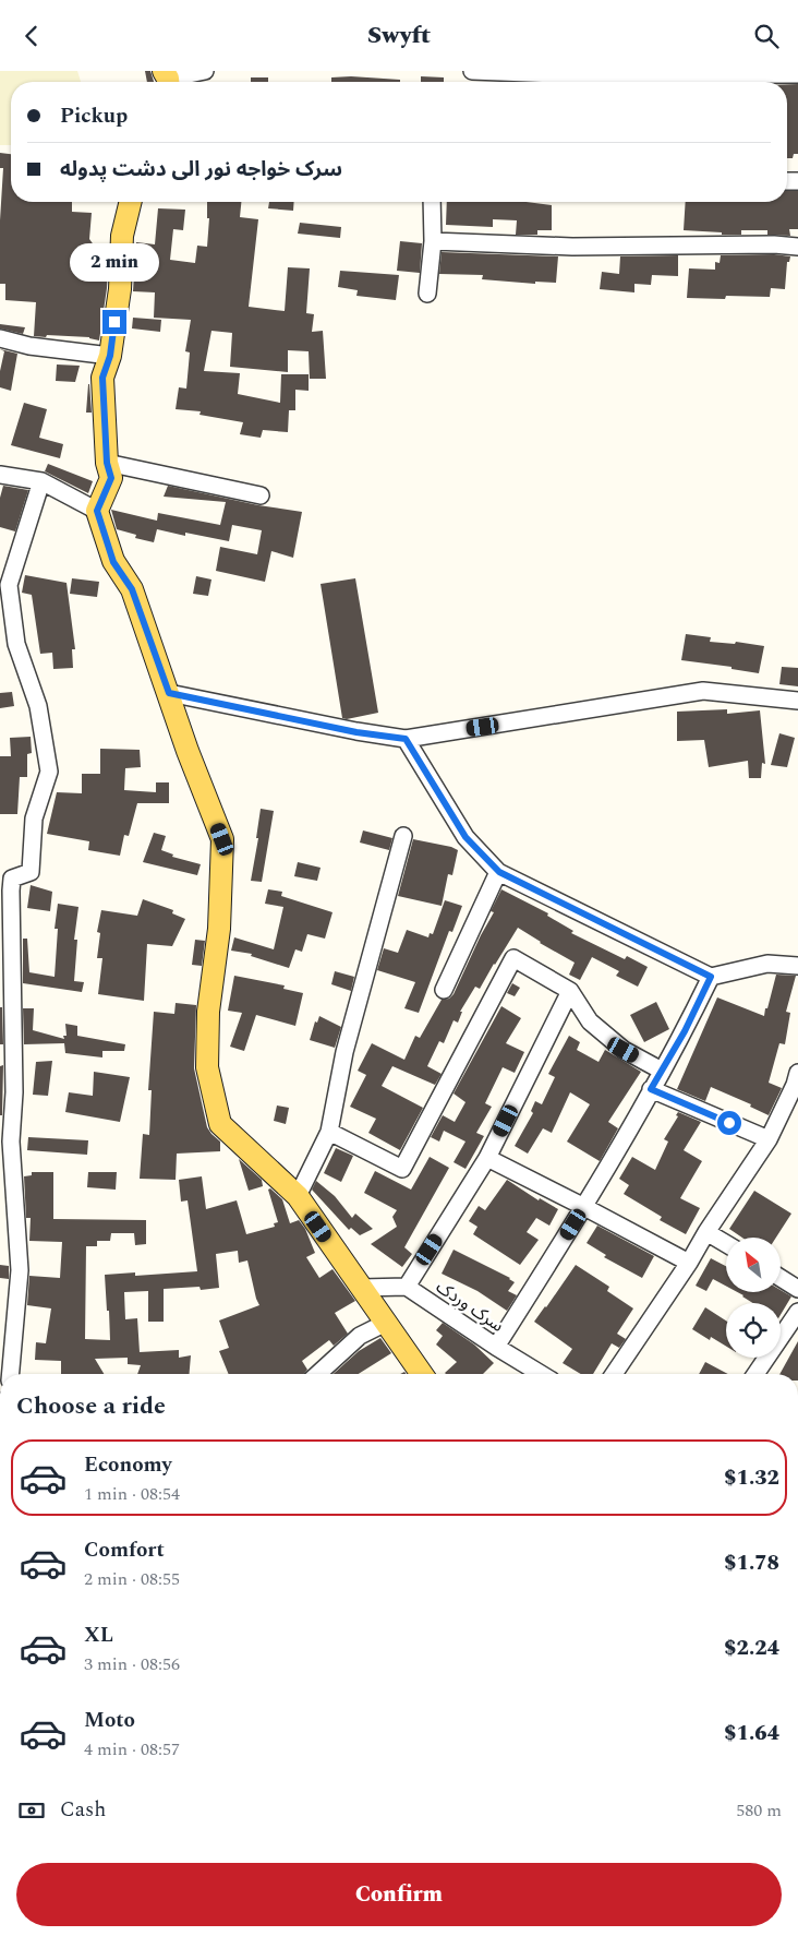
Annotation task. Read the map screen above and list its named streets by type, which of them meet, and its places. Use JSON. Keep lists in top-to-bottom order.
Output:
{
  "streets": {
    "street": ["سرک وردک"]
  },
  "north": "top left",
  "page": {
    "header": "Swyft",
    "banner": ["Pickup", "سرک خواجه نور الی دشت پدوله"],
    "bubble": "2 min",
    "heading": "Choose a ride",
    "list": [
      {
        "name": "Economy",
        "note": "1 min · 08:54",
        "value": "$1.32"
      },
      {
        "name": "Comfort",
        "note": "2 min · 08:55",
        "value": "$1.78"
      },
      {
        "name": "XL",
        "note": "3 min · 08:56",
        "value": "$2.24"
      },
      {
        "name": "Moto",
        "note": "4 min · 08:57",
        "value": "$1.64"
      }
    ],
    "pay": ["Cash", "580 m"],
    "buttons": "Confirm"
  }
}
